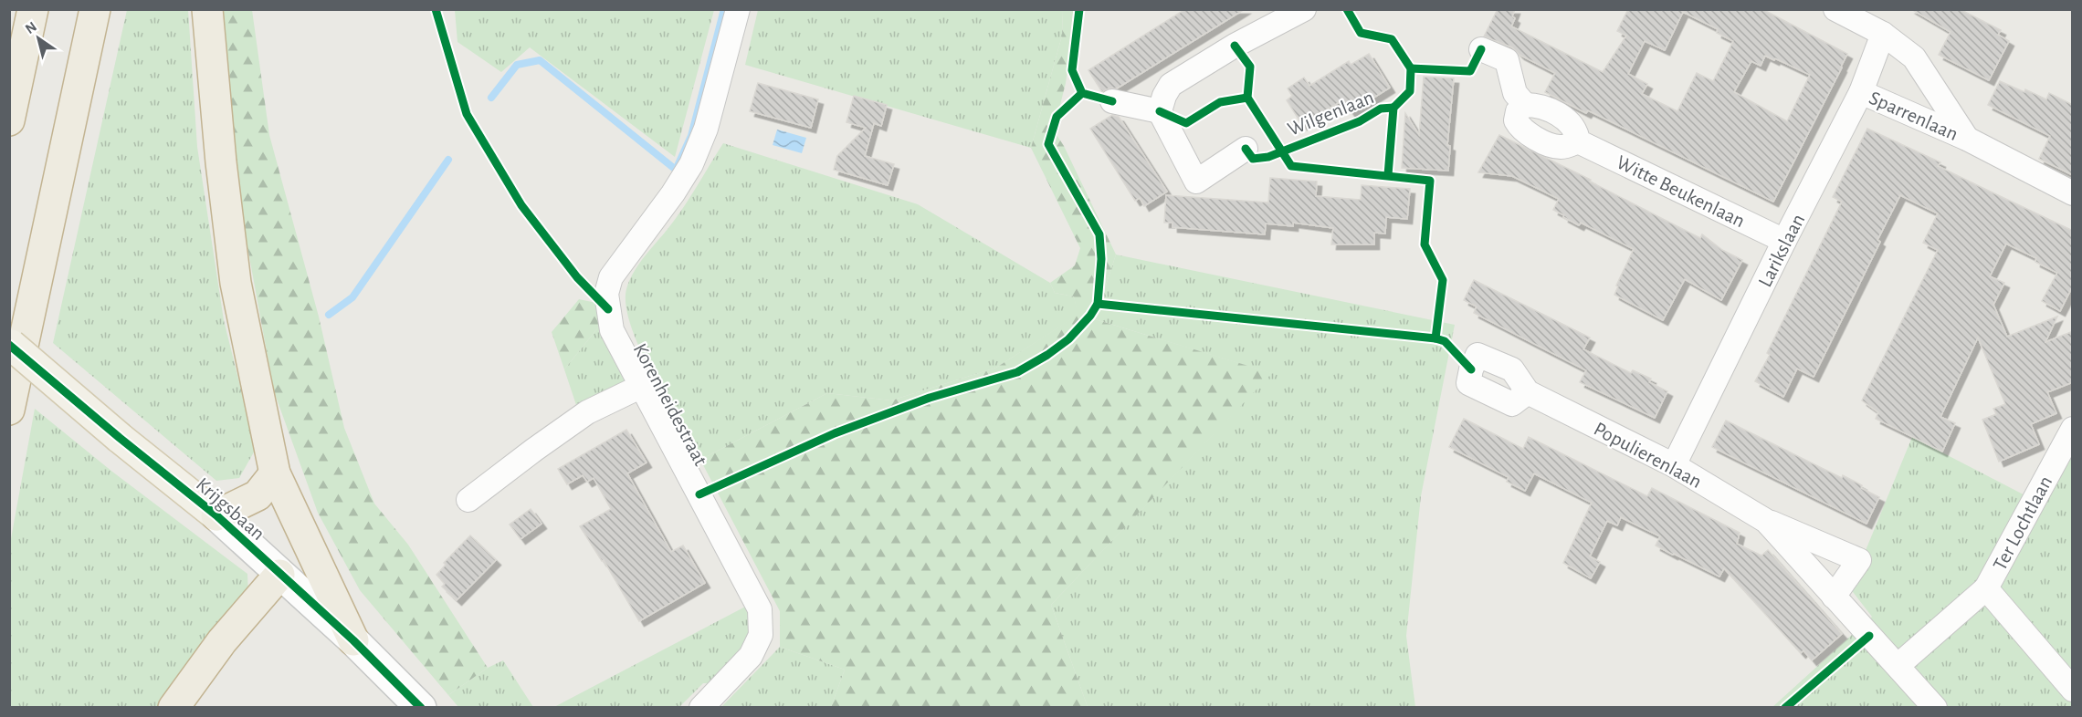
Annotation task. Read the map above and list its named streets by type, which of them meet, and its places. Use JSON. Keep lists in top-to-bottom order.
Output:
{
  "streets": {
    "main road": ["Krijgsbaan"],
    "street": [
      "Sparrenlaan",
      "Witte Beukenlaan",
      "Larikslaan",
      "Korenheidestraat",
      "Populierenlaan",
      "Ter Lochtlaan"
    ],
    "cycle path": ["Wilgenlaan"]
  },
  "crossings": [
    ["Sparrenlaan", "Larikslaan"],
    ["Witte Beukenlaan", "Larikslaan"],
    ["Larikslaan", "Populierenlaan"],
    ["Populierenlaan", "Ter Lochtlaan"]
  ],
  "north": "top left"
}
